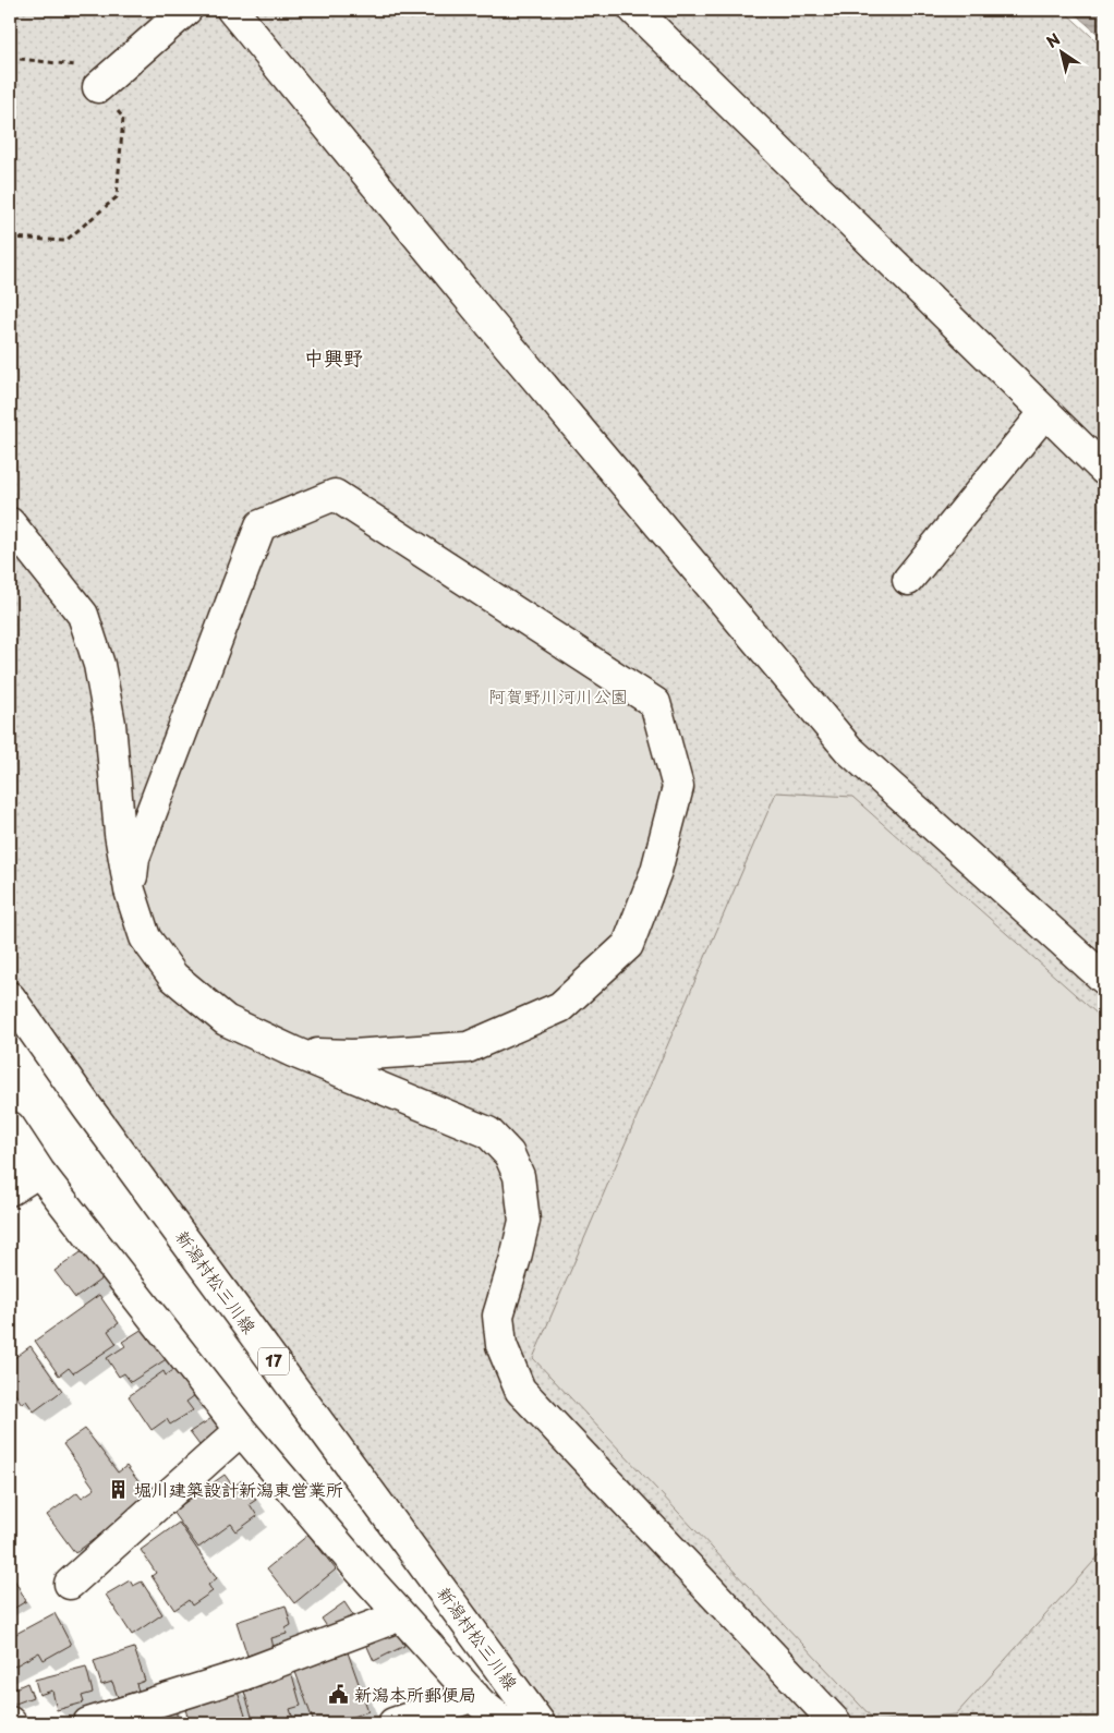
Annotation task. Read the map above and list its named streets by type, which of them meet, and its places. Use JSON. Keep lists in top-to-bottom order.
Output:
{
  "streets": {
    "street": ["新潟村松三川線", "17"]
  },
  "districts": ["中興野"],
  "parks": ["阿賀野川河川公園"],
  "places": {
    "building": ["堀川建築設計新潟東営業所"],
    "public building": ["新潟本所郵便局"]
  },
  "north": "top left"
}
